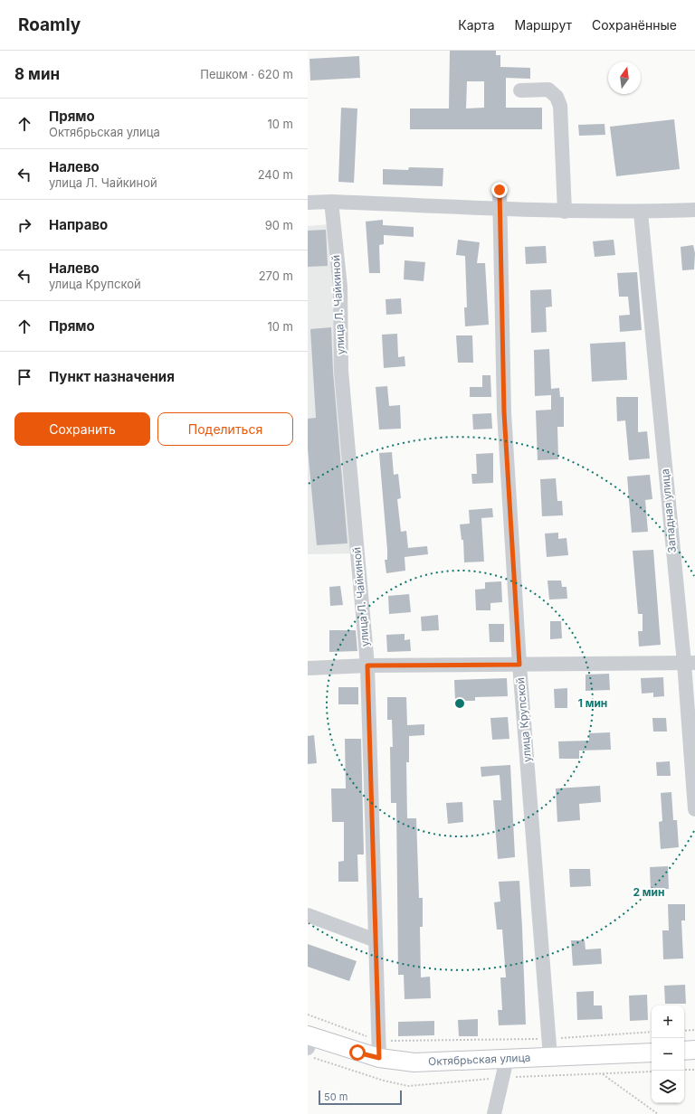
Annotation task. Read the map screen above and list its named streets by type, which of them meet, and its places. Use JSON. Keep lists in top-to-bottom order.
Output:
{
  "streets": {
    "main road": ["Октябрьская улица"],
    "street": ["улица Л. Чайкиной", "Западная улица", "улица Крупской"]
  },
  "crossings": [
    ["улица Л. Чайкиной", "Октябрьская улица"],
    ["улица Крупской", "Октябрьская улица"]
  ],
  "scale_bar": "50 m",
  "north": "top",
  "page": {
    "header": "Roamly",
    "nav": ["Карта", "Маршрут", "Сохранённые"],
    "heading": ["8 мин", "Пешком · 620 m"],
    "list": [
      ["Прямо", "Октябрьская улица", "10 m"],
      ["Налево", "улица Л. Чайкиной", "240 m"],
      ["Направо", "90 m"],
      ["Налево", "улица Крупской", "270 m"],
      ["Прямо", "10 m"],
      "Пункт назначения"
    ],
    "buttons": ["Сохранить", "Поделиться"],
    "map_buttons": ["+", "−"],
    "scale": "50 m"
  },
  "rings": ["1 мин", "2 мин"]
}
